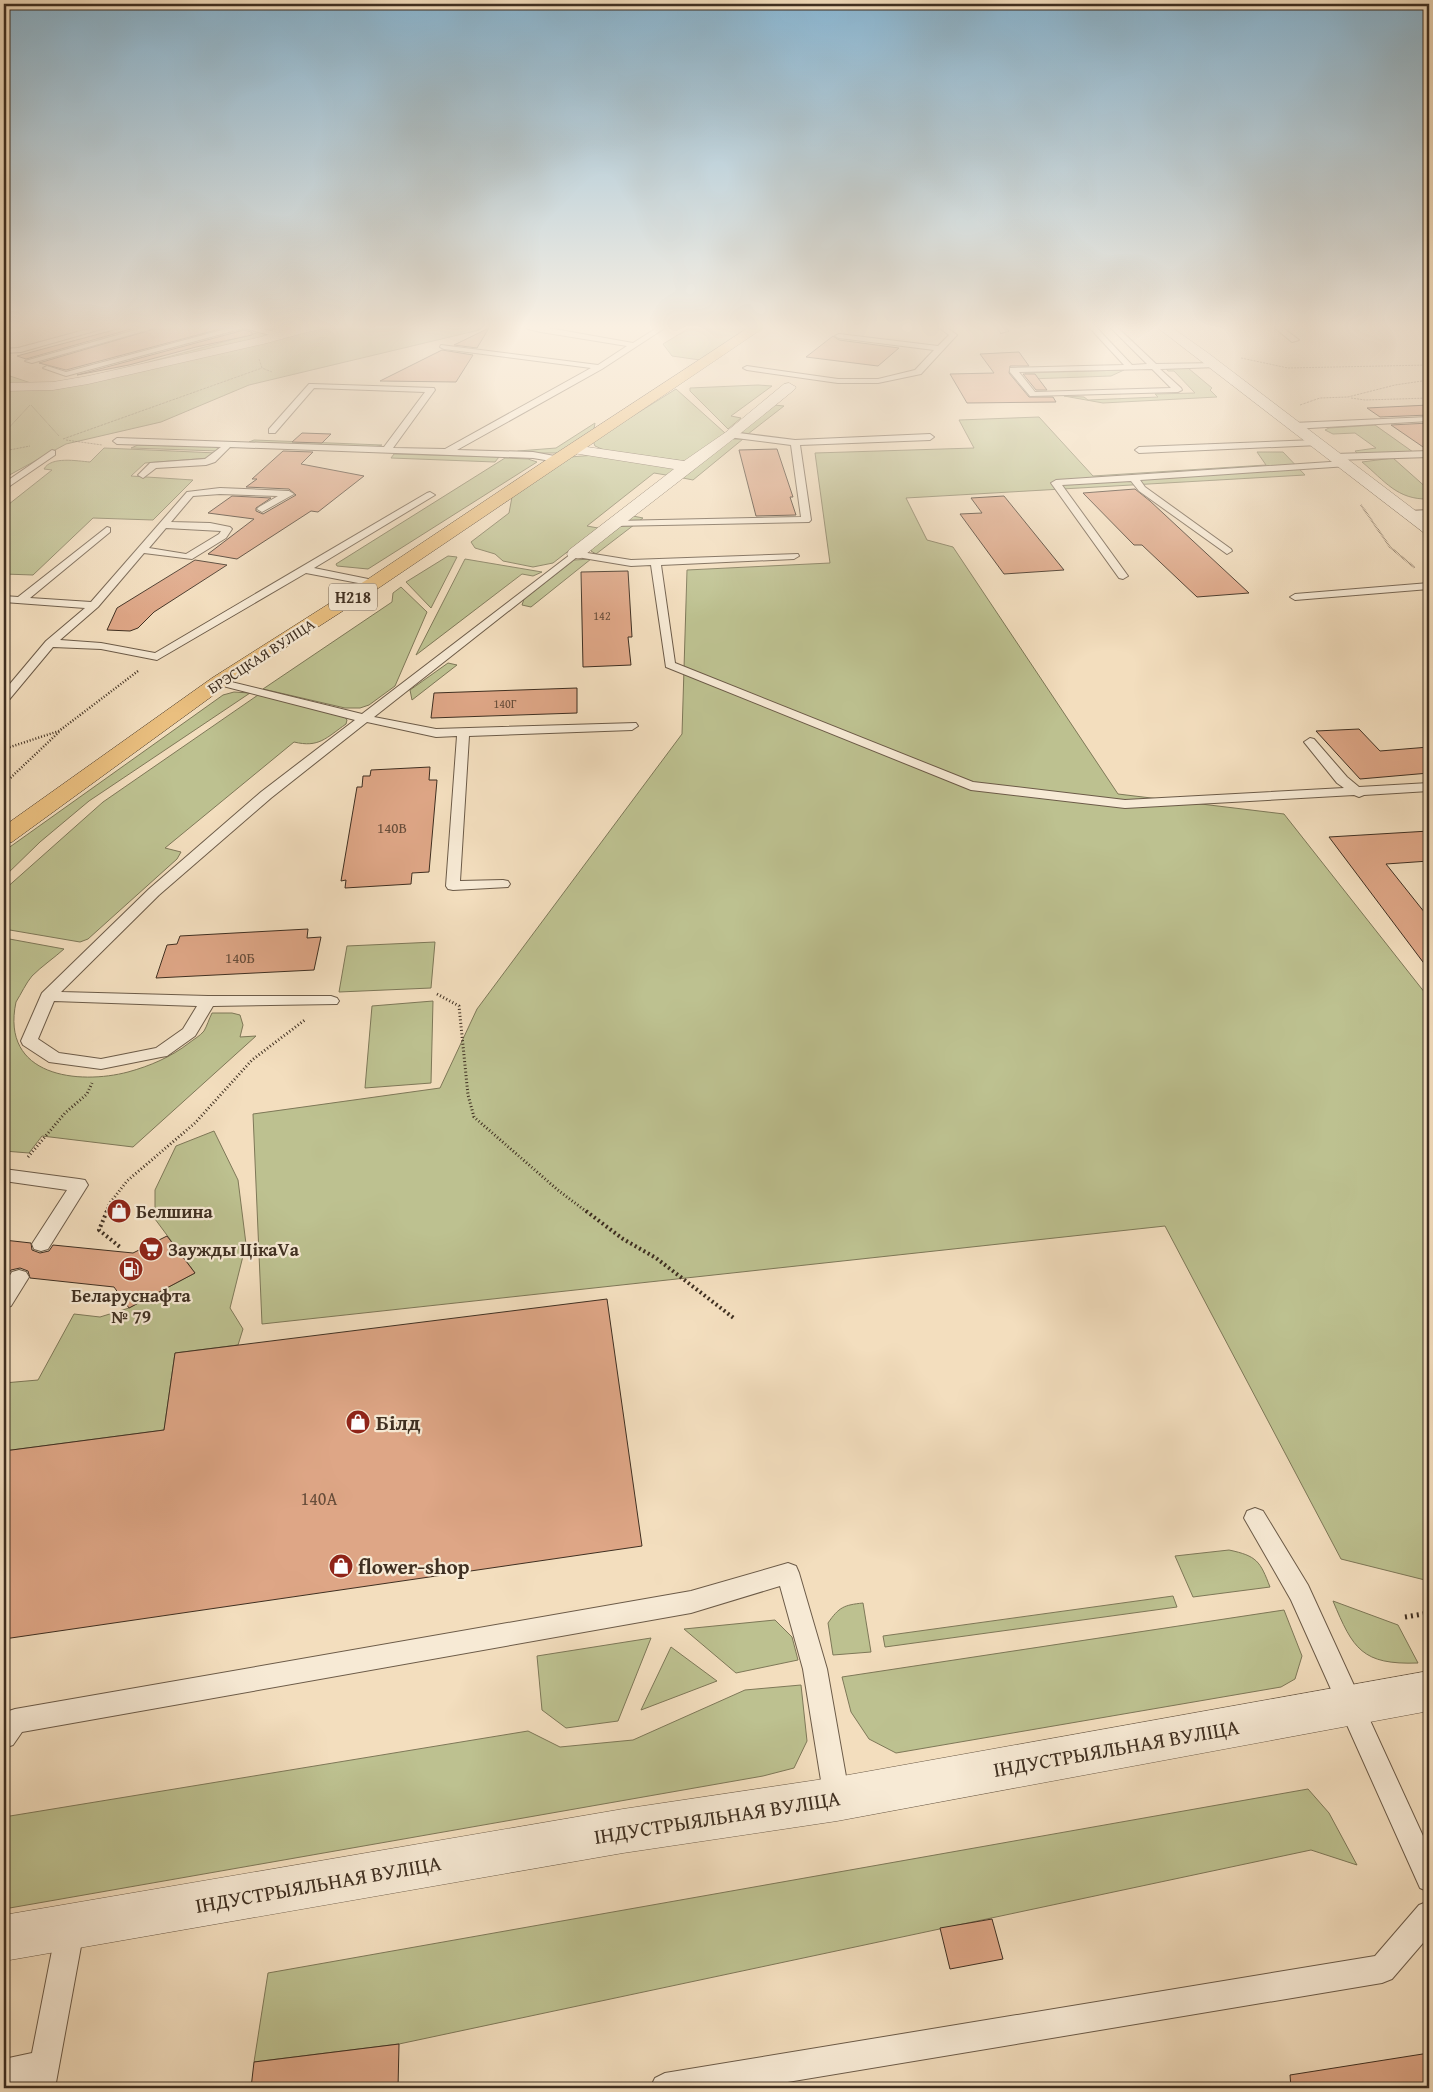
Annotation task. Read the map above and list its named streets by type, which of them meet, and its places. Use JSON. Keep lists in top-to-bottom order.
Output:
{
  "streets": {
    "main road": ["Н218", "БРЭСЦКАЯ ВУЛІЦА"],
    "street": ["ІНДУСТРЫЯЛЬНАЯ ВУЛІЦА"]
  },
  "places": {
    "shop": ["Белшина", "Білд", "flower-shop"],
    "supermarket": ["Заужды ЦікаVа"],
    "fuel station": ["Беларуснафта № 79"]
  },
  "house_numbers": [
    "142",
    "140Г",
    "140В",
    "140Б",
    "140А"
  ]
}
